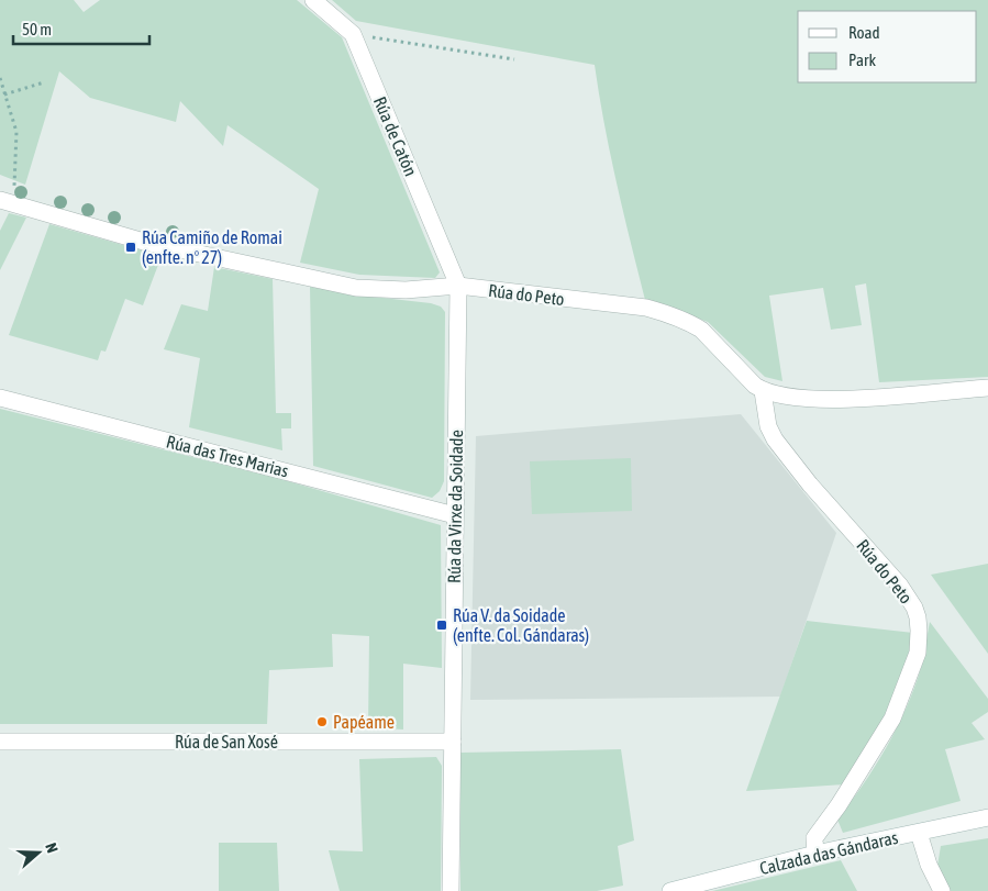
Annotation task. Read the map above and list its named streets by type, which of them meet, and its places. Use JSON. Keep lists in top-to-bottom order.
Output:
{
  "streets": {
    "street": [
      "Rúa de Catón",
      "Rúa do Peto",
      "Rúa das Tres Marias",
      "Rúa da Virxe da Soidade",
      "Rúa de San Xosé",
      "Calzada das Gándaras"
    ]
  },
  "crossings": [
    ["Rúa de Catón", "Rúa do Peto"],
    ["Rúa de Catón", "Rúa da Virxe da Soidade"],
    ["Rúa do Peto", "Rúa da Virxe da Soidade"],
    ["Rúa do Peto", "Calzada das Gándaras"],
    ["Rúa das Tres Marias", "Rúa da Virxe da Soidade"],
    ["Rúa da Virxe da Soidade", "Rúa de San Xosé"]
  ],
  "places": {
    "transit": ["Rúa Camiño de Romai (enfte. nº 27)", "Rúa V. da Soidade (enfte. Col. Gándaras)"],
    "other": ["Papéame"]
  },
  "legend": ["Road", "Park"],
  "scale_bar": "50 m",
  "north": "right"
}
